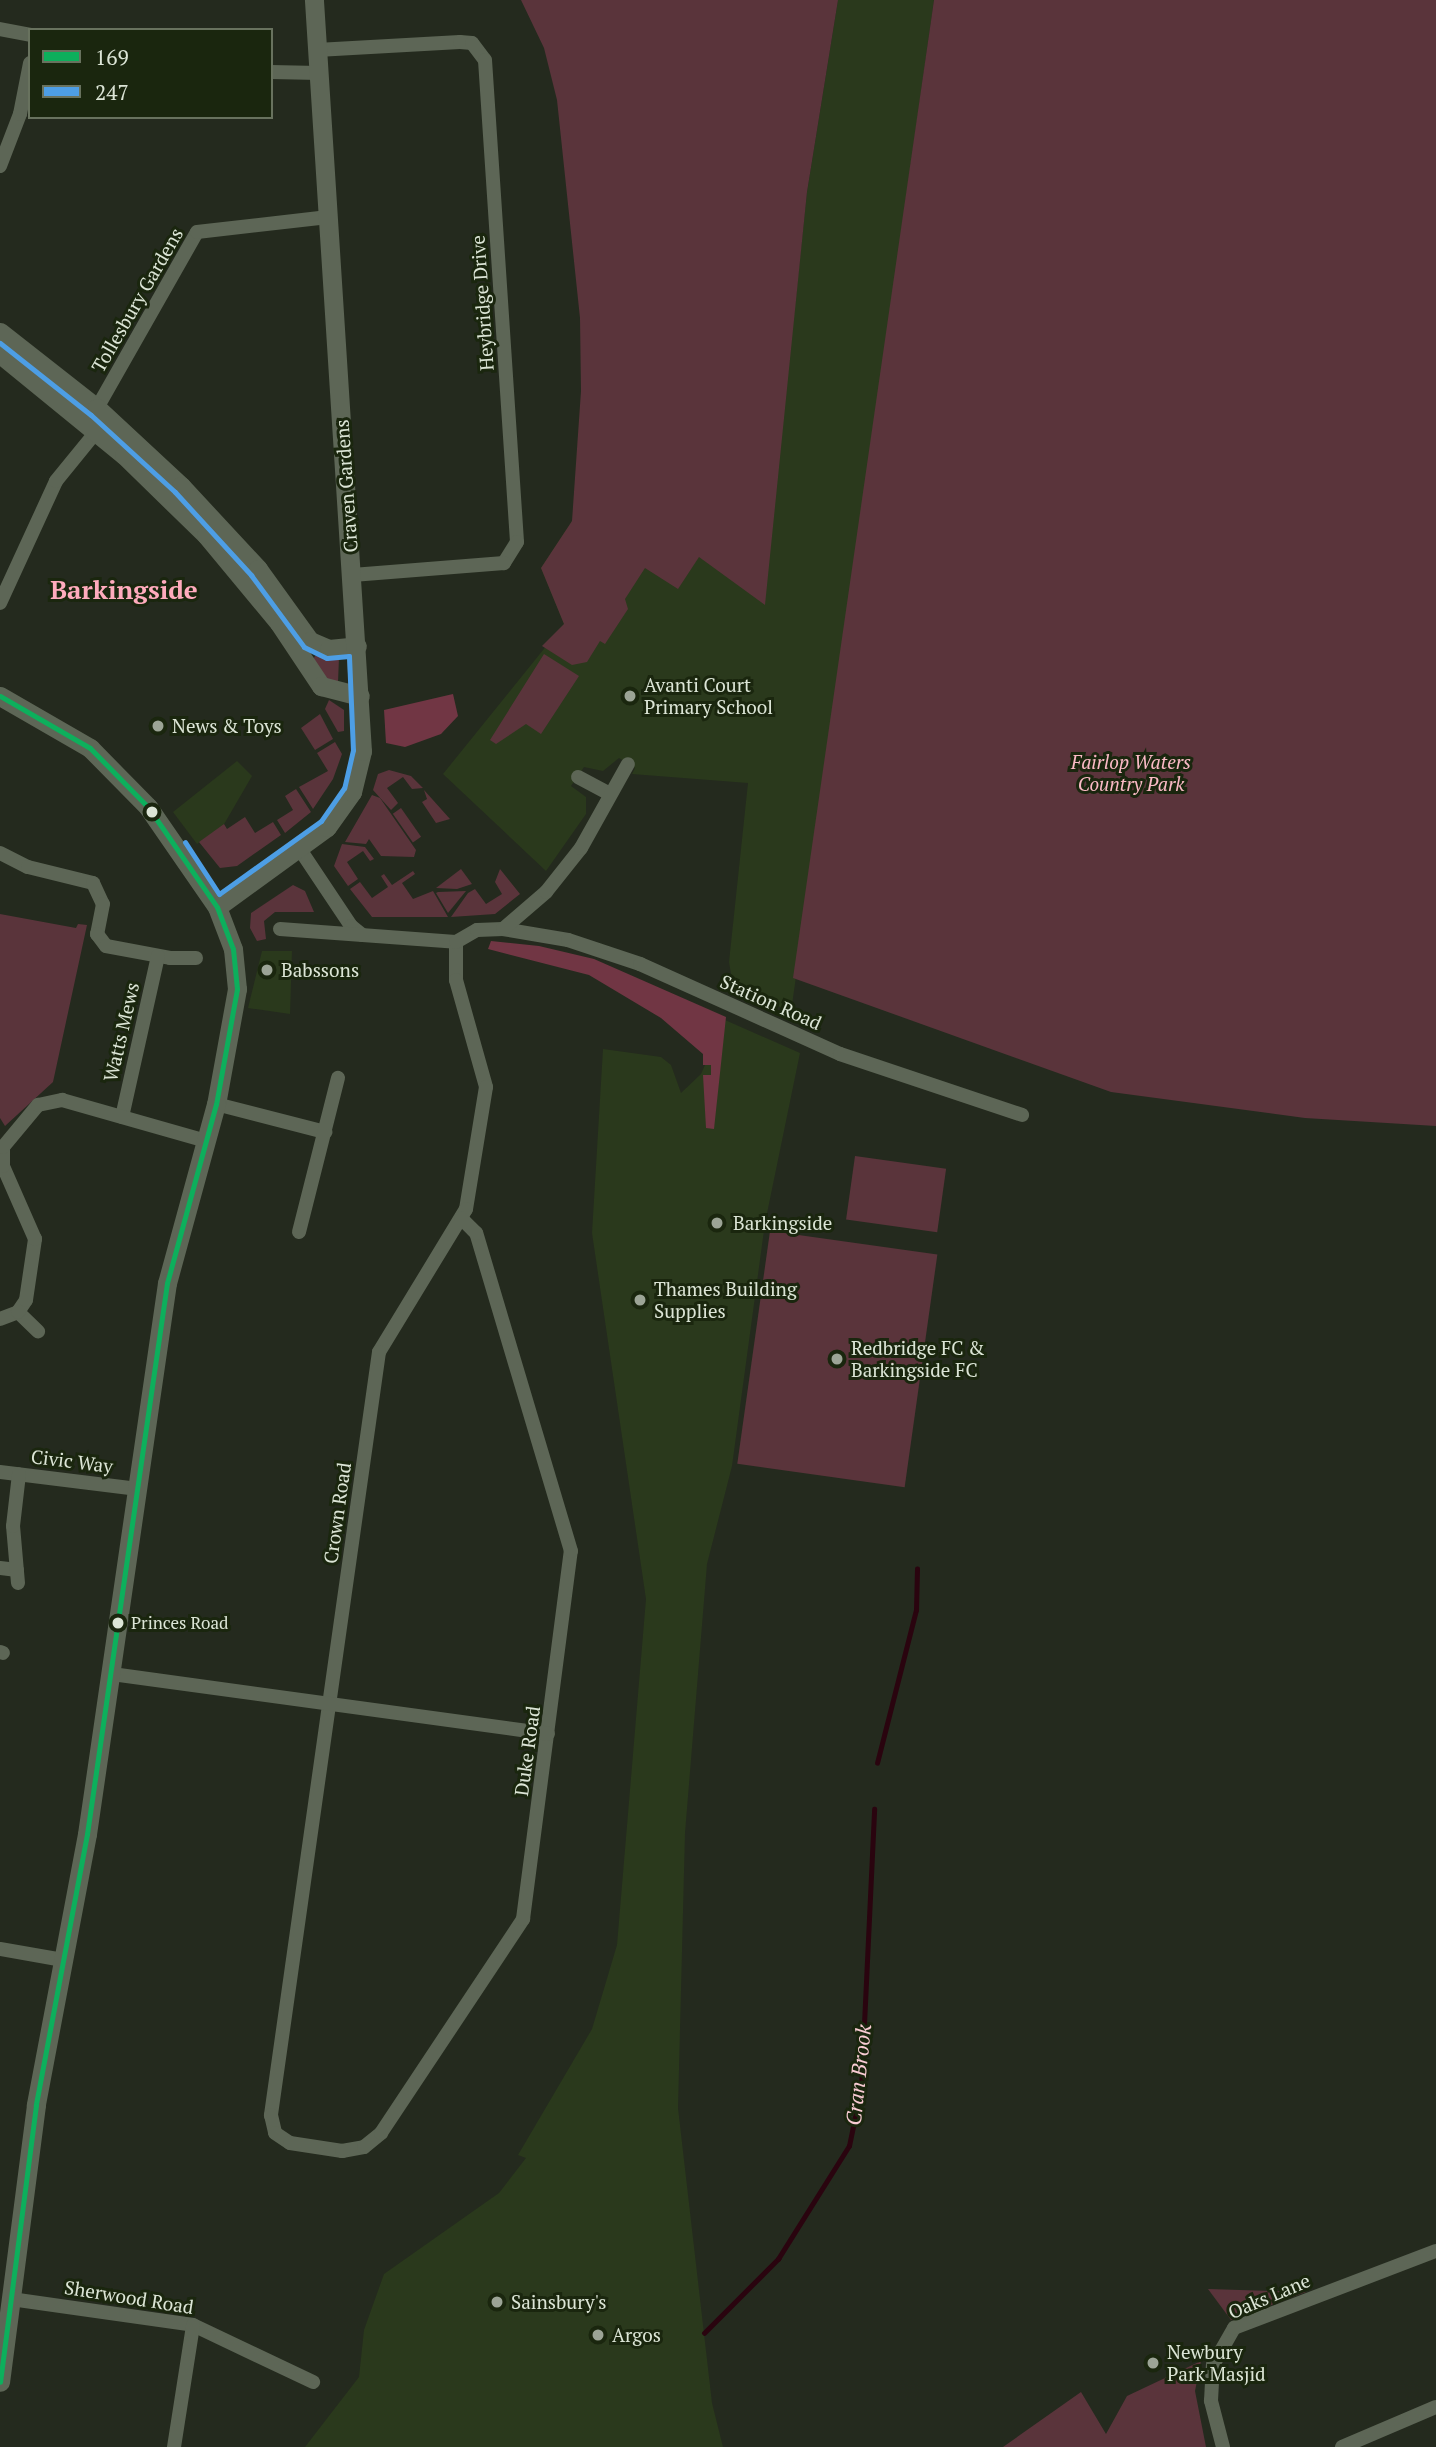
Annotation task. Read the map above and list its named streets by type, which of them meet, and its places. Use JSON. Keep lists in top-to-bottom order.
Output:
{
  "streets": {
    "street": [
      "Tollesbury Gardens",
      "Heybridge Drive",
      "Craven Gardens",
      "Station Road",
      "Watts Mews",
      "Civic Way",
      "Crown Road",
      "Duke Road",
      "Oaks Lane",
      "Sherwood Road"
    ]
  },
  "crossings": [
    ["Tollesbury Gardens", "Craven Gardens"],
    ["Heybridge Drive", "Craven Gardens"],
    ["Crown Road", "Duke Road"]
  ],
  "districts": ["Barkingside"],
  "water": ["Cran Brook"],
  "parks": ["Fairlop Waters Country Park"],
  "places": [
    "Avanti Court Primary School",
    "News & Toys",
    "Babssons",
    "Barkingside",
    "Thames Building Supplies",
    "Redbridge FC & Barkingside FC",
    "Princes Road",
    "Sainsbury's",
    "Argos",
    "Newbury Park Masjid"
  ],
  "lines": ["transit line 247", "transit line 169"],
  "legend": ["169", "247"]
}
